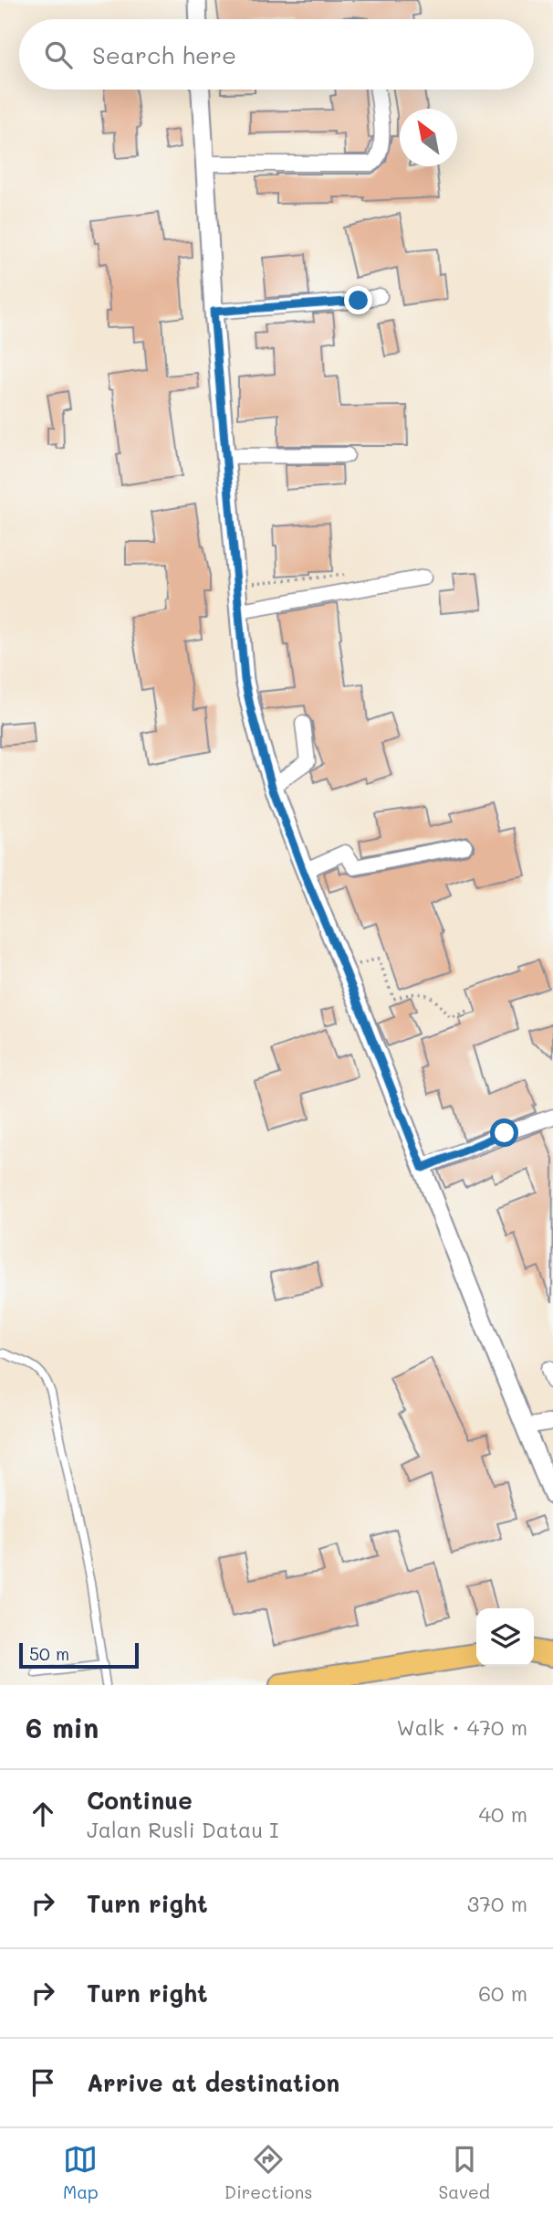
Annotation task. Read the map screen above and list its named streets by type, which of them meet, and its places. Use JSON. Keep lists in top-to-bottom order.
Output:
{
  "scale_bar": "50 m",
  "north": "top left",
  "page": {
    "search": "Search here",
    "scale": "50 m",
    "heading": ["6 min", "Walk · 470 m"],
    "list": [
      ["Continue", "Jalan Rusli Datau I", "40 m"],
      ["Turn right", "370 m"],
      ["Turn right", "60 m"],
      "Arrive at destination"
    ],
    "nav": ["Map", "Directions", "Saved"]
  }
}
